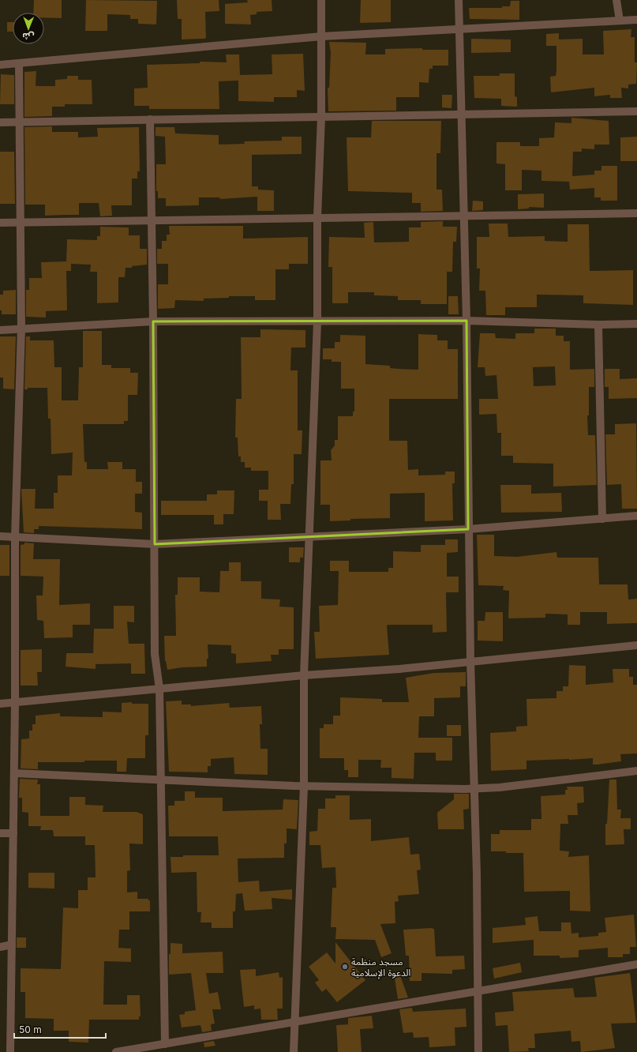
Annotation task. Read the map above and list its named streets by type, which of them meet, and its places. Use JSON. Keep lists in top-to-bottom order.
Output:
{
  "places": ["مسجد منظمة الدعوة الإسلامية"],
  "scale_bar": "50 m",
  "north": "bottom"
}
